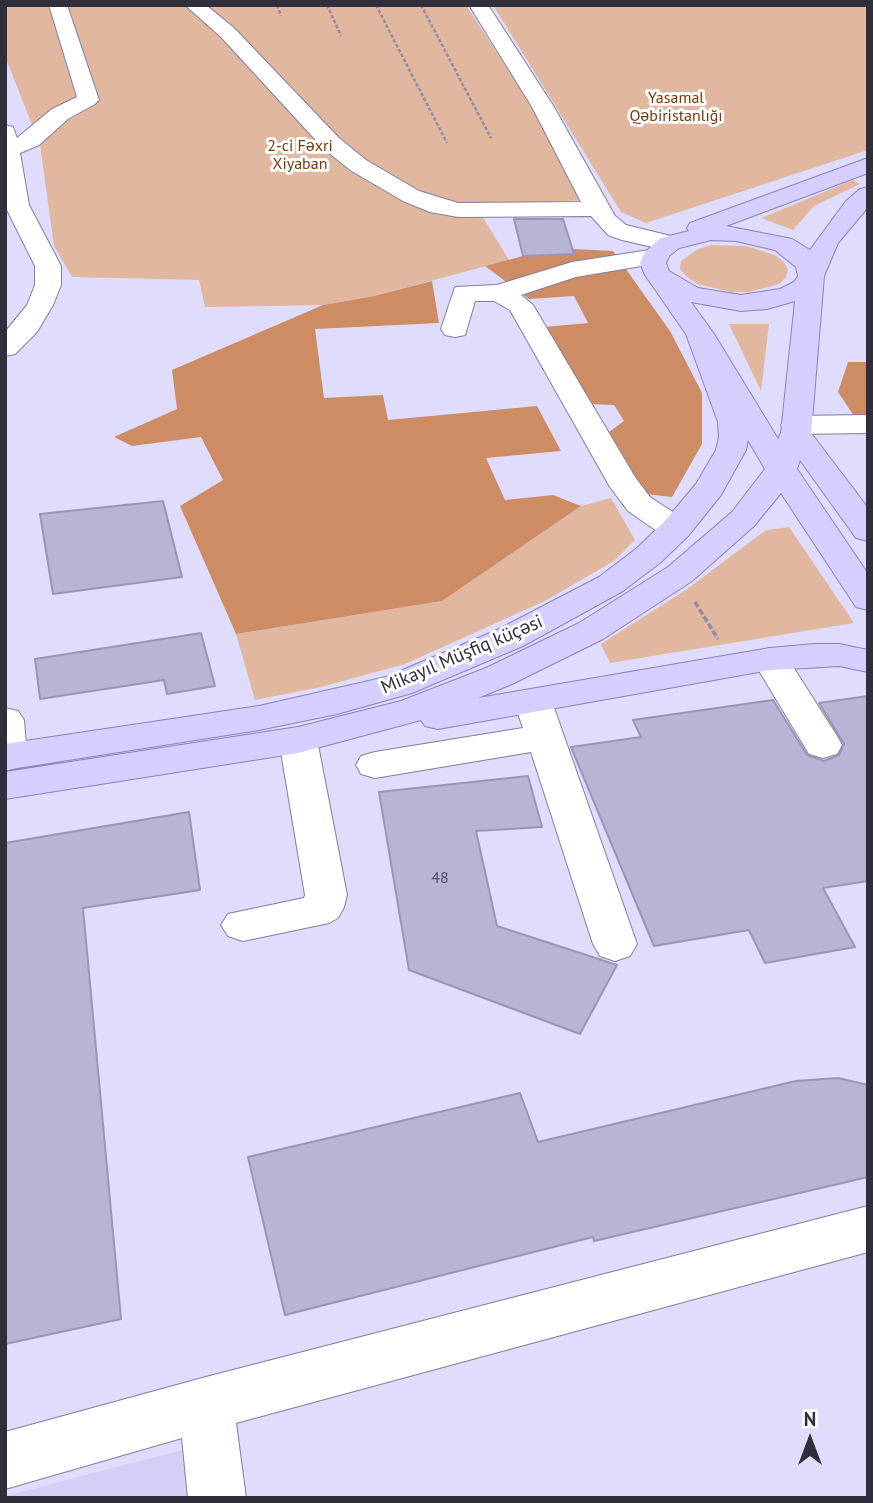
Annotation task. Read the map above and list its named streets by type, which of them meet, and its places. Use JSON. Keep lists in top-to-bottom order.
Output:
{
  "streets": {
    "main road": ["Mikayıl Müşfiq küçəsi"]
  },
  "parks": ["Yasamal Qəbiristanlığı", "2-ci Fəxri Xiyaban"],
  "house_numbers": ["48"],
  "north": "top"
}
